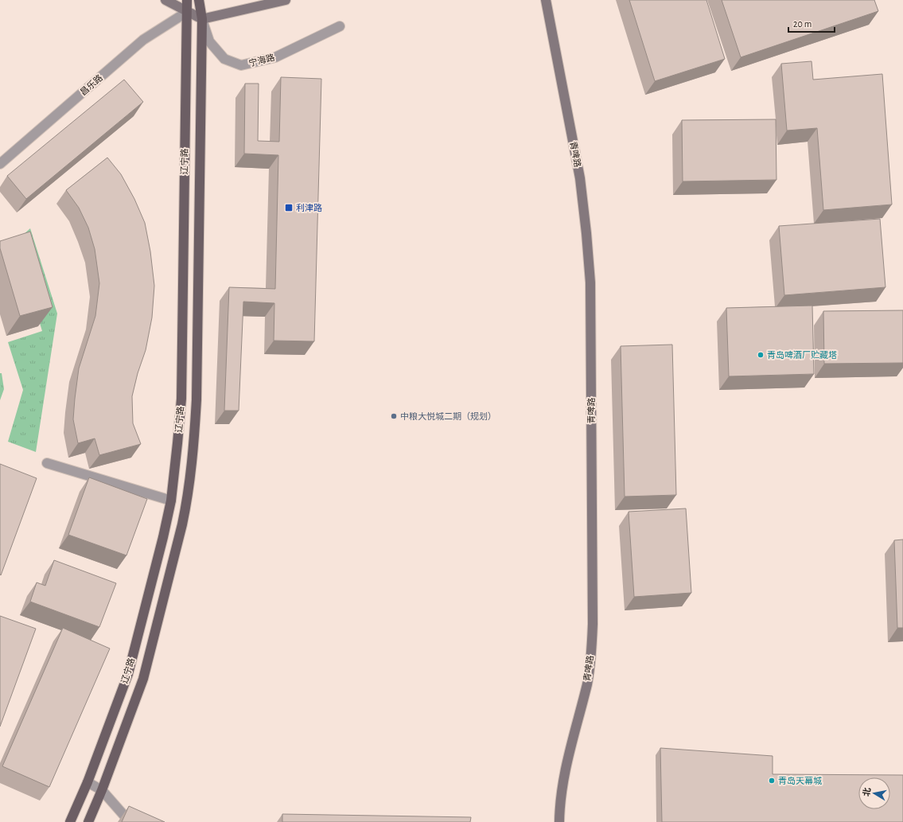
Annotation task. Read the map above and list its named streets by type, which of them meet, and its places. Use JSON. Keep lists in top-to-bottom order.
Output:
{
  "streets": {
    "main road": ["辽宁路"],
    "street": ["宁海路", "昌乐路", "青啤路"]
  },
  "crossings": [
    ["宁海路", "辽宁路"],
    ["昌乐路", "辽宁路"]
  ],
  "places": {
    "transit": ["利津路"],
    "other": ["青岛啤酒厂贮藏塔", "中粮大悦城二期（规划）", "青岛天幕城"]
  },
  "scale_bar": "20 m",
  "north": "left"
}
